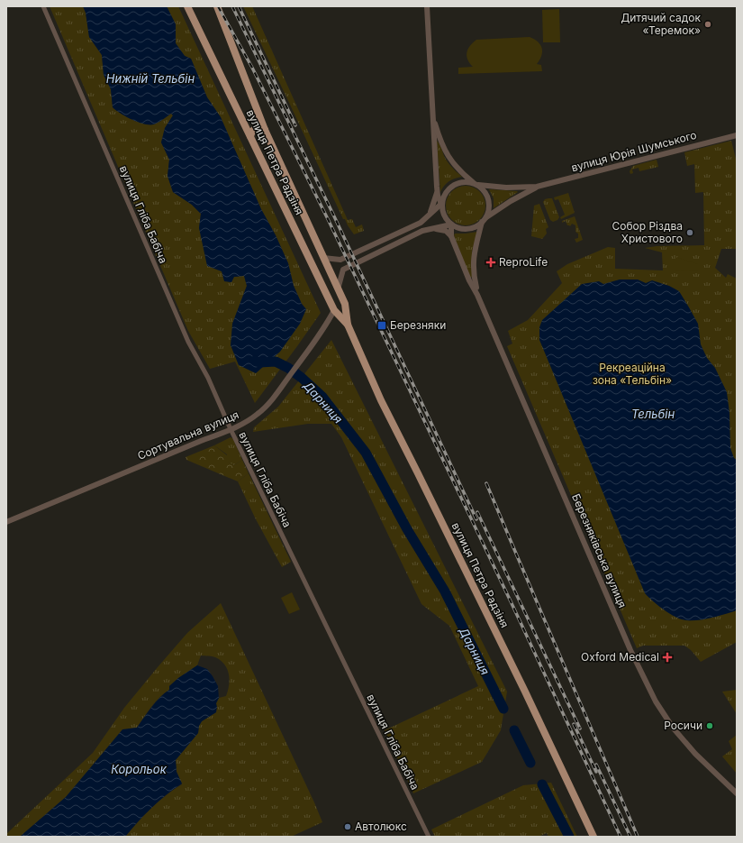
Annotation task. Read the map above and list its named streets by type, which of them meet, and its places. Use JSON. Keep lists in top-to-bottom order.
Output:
{
  "streets": {
    "main road": ["вулиця Петра Радзіня"],
    "street": [
      "вулиця Юрія Шумського",
      "вулиця Гліба Бабіча",
      "Сортувальна вулиця",
      "Березняківська вулиця"
    ]
  },
  "crossings": [
    ["вулиця Юрія Шумського", "Березняківська вулиця"],
    ["вулиця Петра Радзіня", "Сортувальна вулиця"],
    ["вулиця Гліба Бабіча", "Сортувальна вулиця"]
  ],
  "water": [
    "Нижній Тельбін",
    "Дарниця",
    "Тельбін",
    "Корольок"
  ],
  "parks": ["Рекреаційна зона «Тельбін»"],
  "places": {
    "other": [
      "Дитячий садок «Теремок»",
      "Собор Різдва Христового",
      "Росичи",
      "Автолюкс"
    ],
    "health": ["ReproLife", "Oxford Medical"],
    "transit": ["Березняки"]
  }
}
